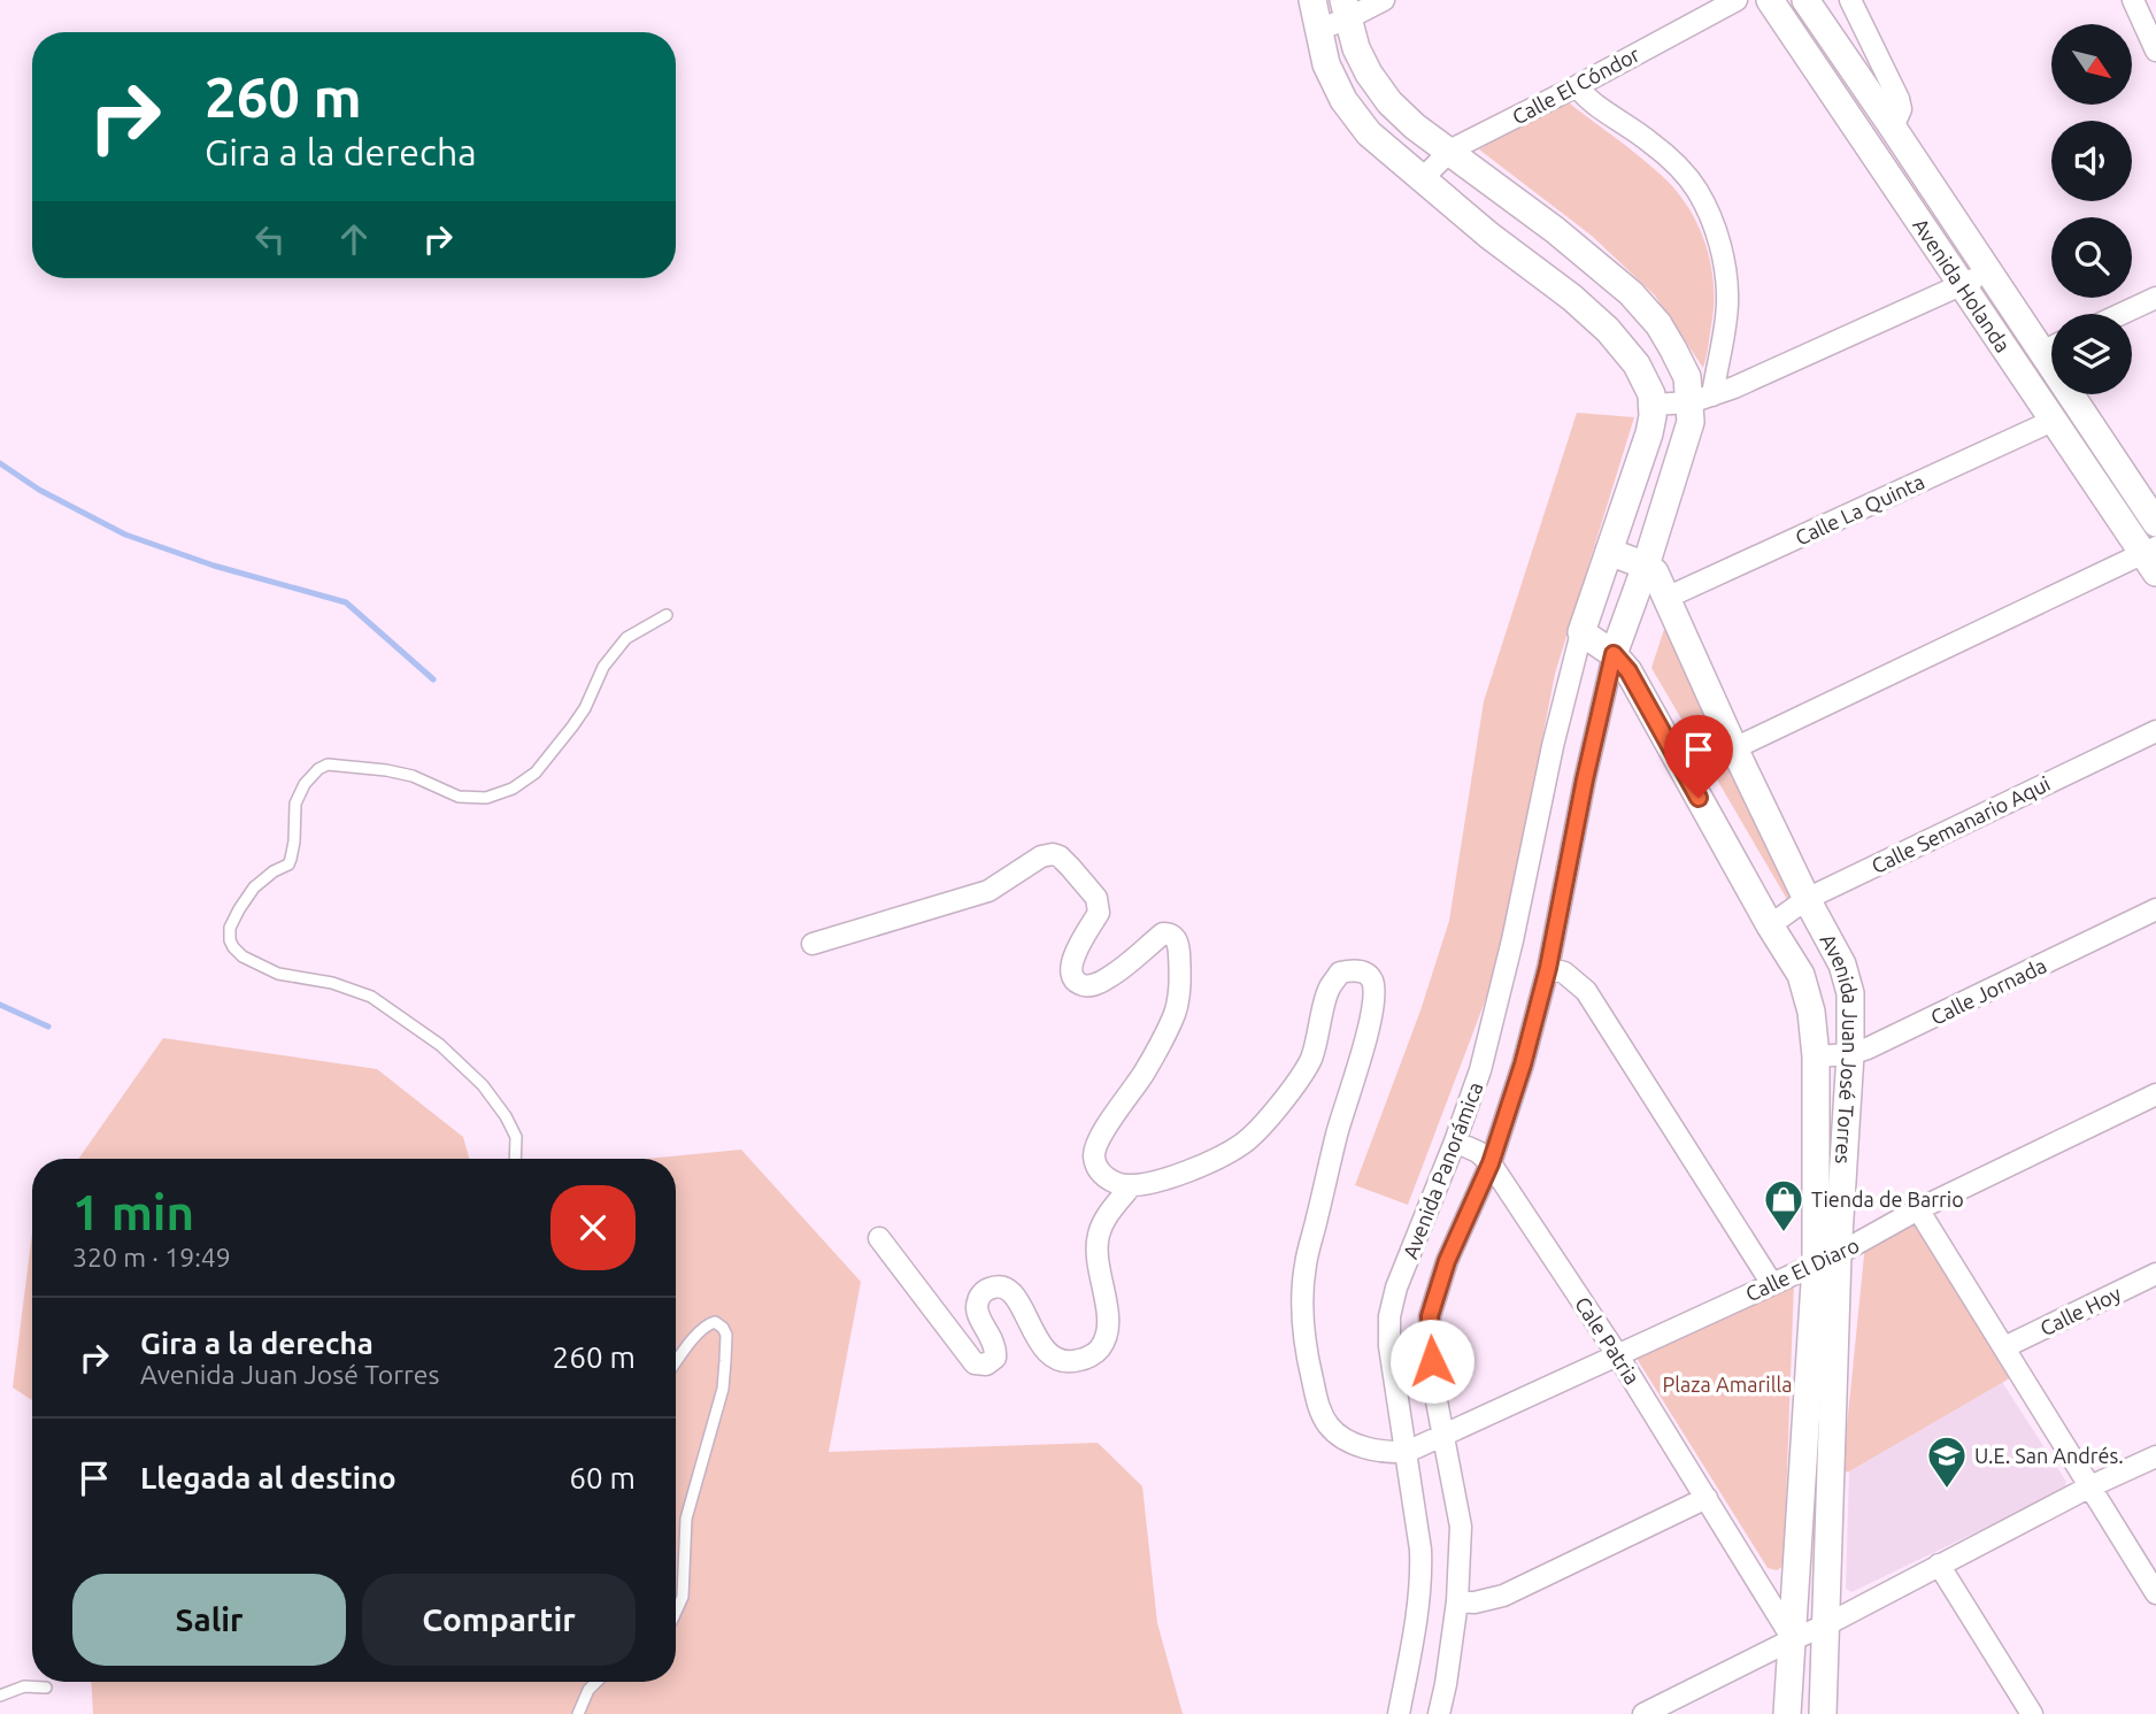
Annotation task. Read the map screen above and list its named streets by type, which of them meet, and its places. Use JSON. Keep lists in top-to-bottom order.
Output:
{
  "streets": {
    "street": [
      "Calle El Cóndor",
      "Avenida Holanda",
      "Calle La Quinta",
      "Calle Semanario Aqui",
      "Calle Jornada",
      "Avenida Juan José Torres",
      "Avenida Panorámica",
      "Calle El Diaro",
      "Calle Hoy",
      "Cale Patria"
    ]
  },
  "crossings": [
    ["Avenida Holanda", "Calle La Quinta"],
    ["Calle La Quinta", "Avenida Juan José Torres"],
    ["Calle Semanario Aqui", "Avenida Juan José Torres"],
    ["Calle Jornada", "Avenida Juan José Torres"],
    ["Avenida Juan José Torres", "Avenida Panorámica"],
    ["Avenida Juan José Torres", "Calle El Diaro"],
    ["Avenida Juan José Torres", "Cale Patria"],
    ["Avenida Panorámica", "Calle El Diaro"],
    ["Avenida Panorámica", "Cale Patria"],
    ["Calle El Diaro", "Cale Patria"]
  ],
  "parks": ["Plaza Amarilla"],
  "places": {
    "shop": ["Tienda de Barrio"],
    "school or university": ["U.E. San Andrés."]
  },
  "north": "bottom right",
  "page": {
    "turn": ["260 m", "Gira a la derecha"],
    "heading": ["1 min", "320 m · 19:49"],
    "list": [
      {
        "name": "Gira a la derecha",
        "note": "Avenida Juan José Torres",
        "value": "260 m"
      },
      {
        "name": "Llegada al destino",
        "value": "60 m"
      }
    ],
    "buttons": ["Salir", "Compartir"]
  }
}
